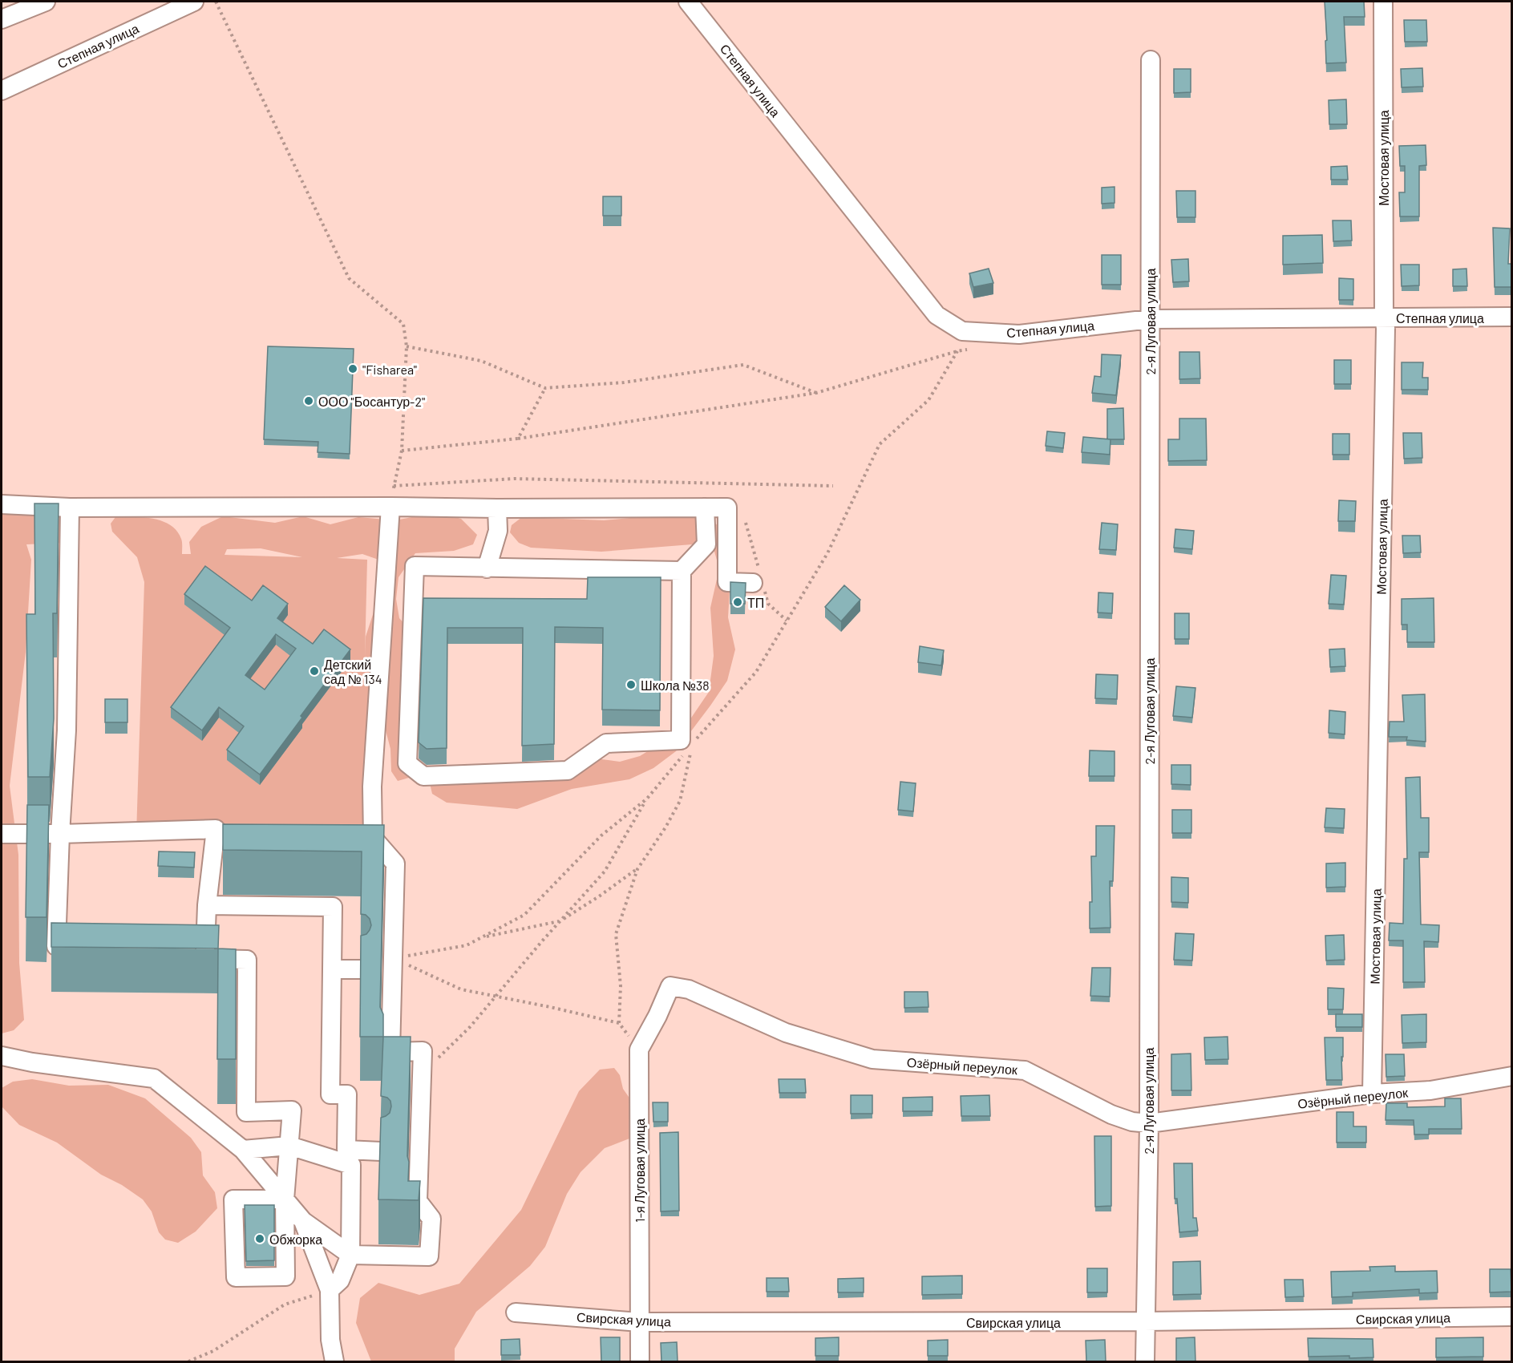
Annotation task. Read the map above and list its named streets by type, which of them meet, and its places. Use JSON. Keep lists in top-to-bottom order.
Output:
{
  "streets": {
    "street": [
      "Степная улица",
      "Мостовая улица",
      "2-я Луговая улица",
      "Озёрный переулок",
      "1-я Луговая улица",
      "Свирская улица"
    ]
  },
  "crossings": [
    ["Степная улица", "Мостовая улица"],
    ["Степная улица", "2-я Луговая улица"],
    ["Мостовая улица", "Озёрный переулок"],
    ["2-я Луговая улица", "Озёрный переулок"],
    ["2-я Луговая улица", "Свирская улица"],
    ["Озёрный переулок", "1-я Луговая улица"],
    ["1-я Луговая улица", "Свирская улица"]
  ],
  "places": [
    "\"Fisharea\"",
    "ООО \"Босантур-2\"",
    "ТП",
    "Детский сад № 134",
    "Школа №38",
    "Обжорка"
  ]
}
